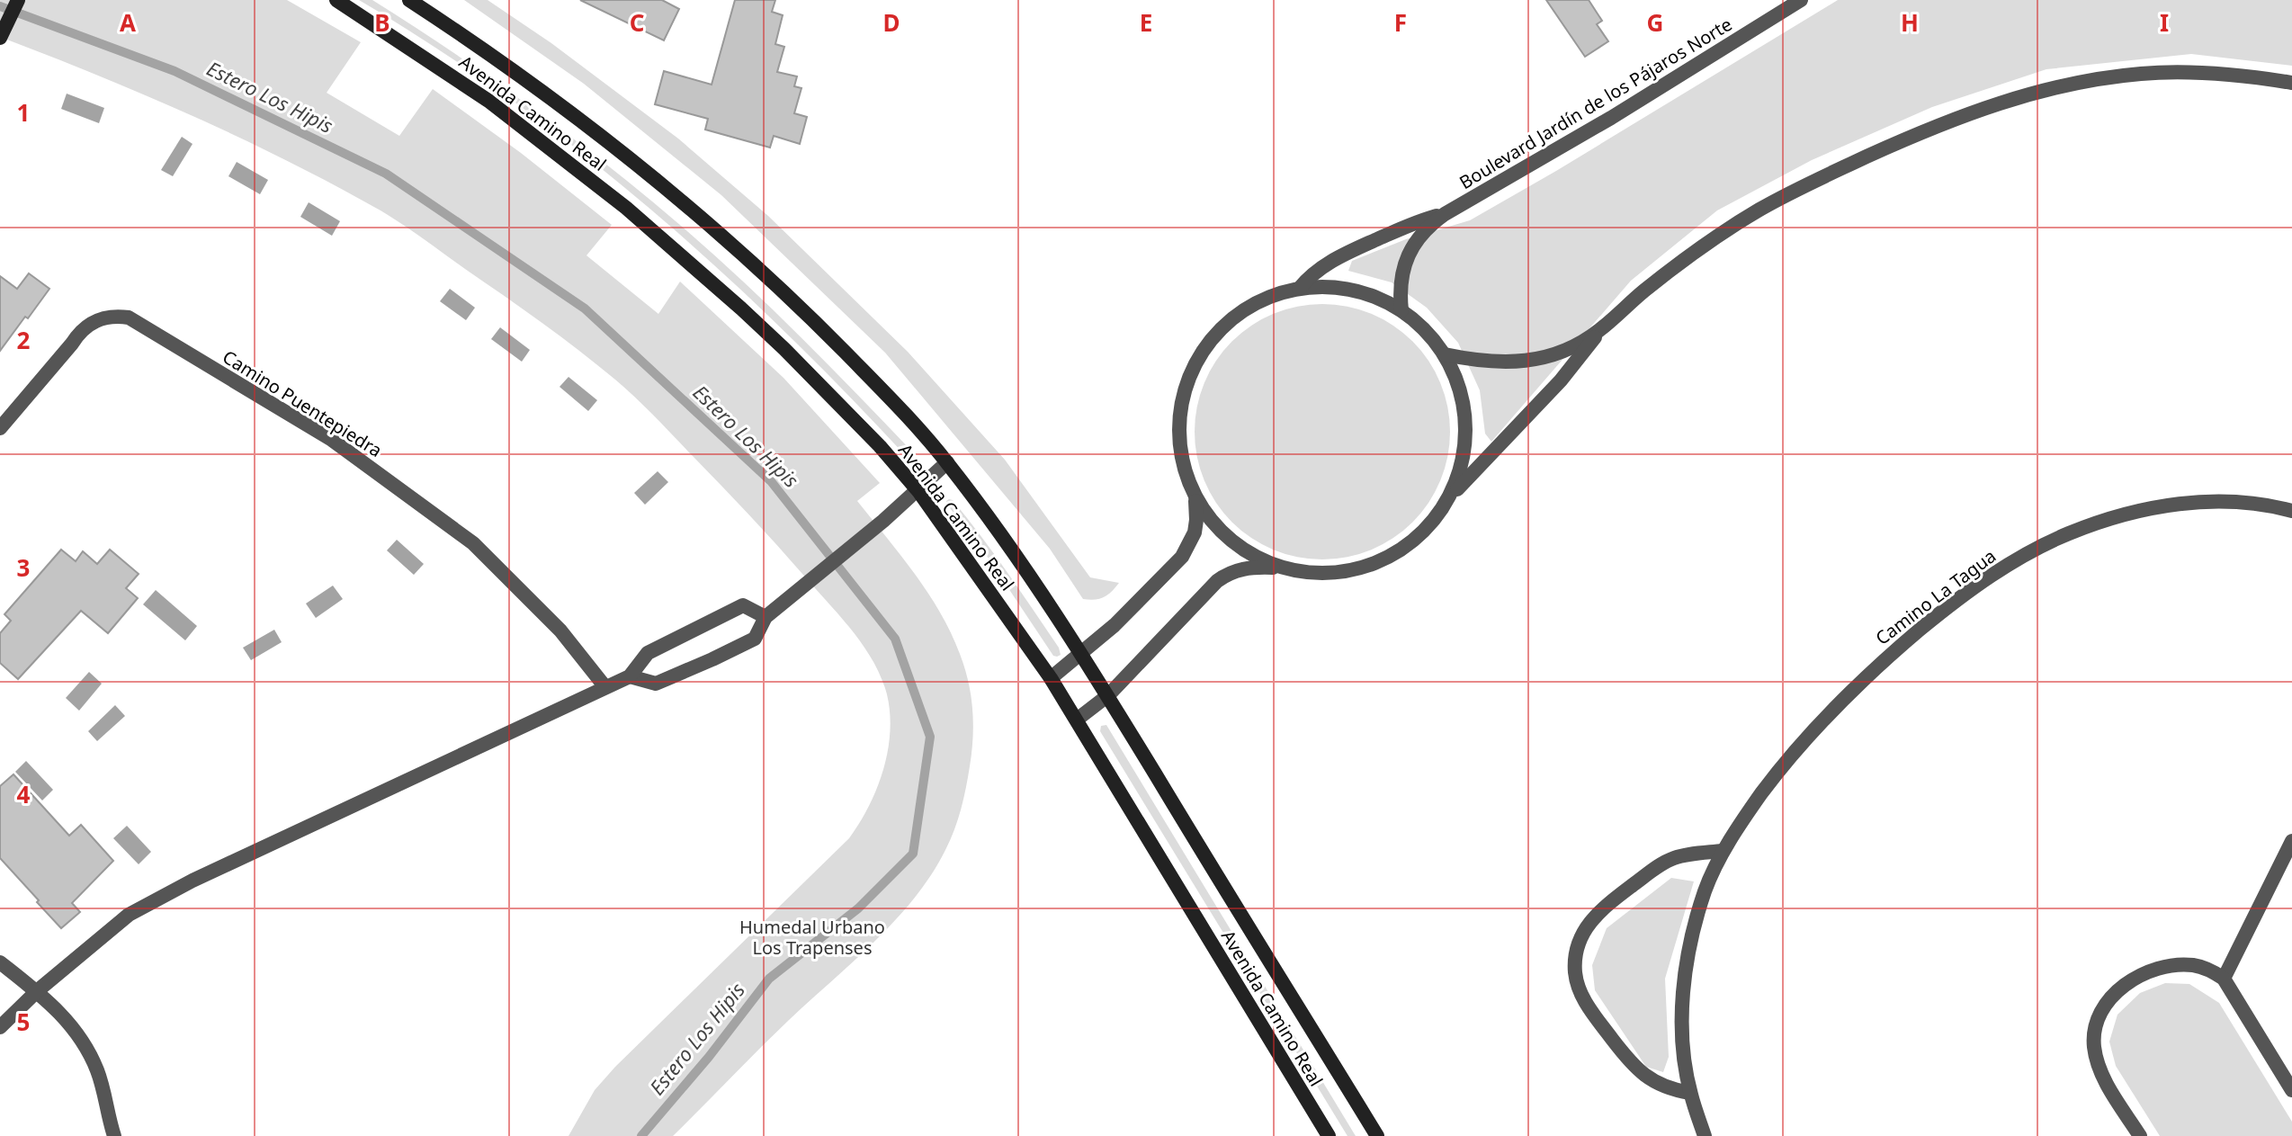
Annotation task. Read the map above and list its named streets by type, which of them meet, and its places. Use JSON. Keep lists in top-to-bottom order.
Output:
{
  "streets": {
    "main road": ["Avenida Camino Real"],
    "street": ["Boulevard Jardín de los Pájaros Norte", "Camino Puentepiedra", "Camino La Tagua"]
  },
  "water": ["Estero Los Hipis"],
  "parks": ["Humedal Urbano Los Trapenses"],
  "grid": {
    "columns": [
      "A",
      "B",
      "C",
      "D",
      "E",
      "F",
      "G",
      "H",
      "I"
    ],
    "rows": [
      "1",
      "2",
      "3",
      "4",
      "5"
    ]
  }
}
